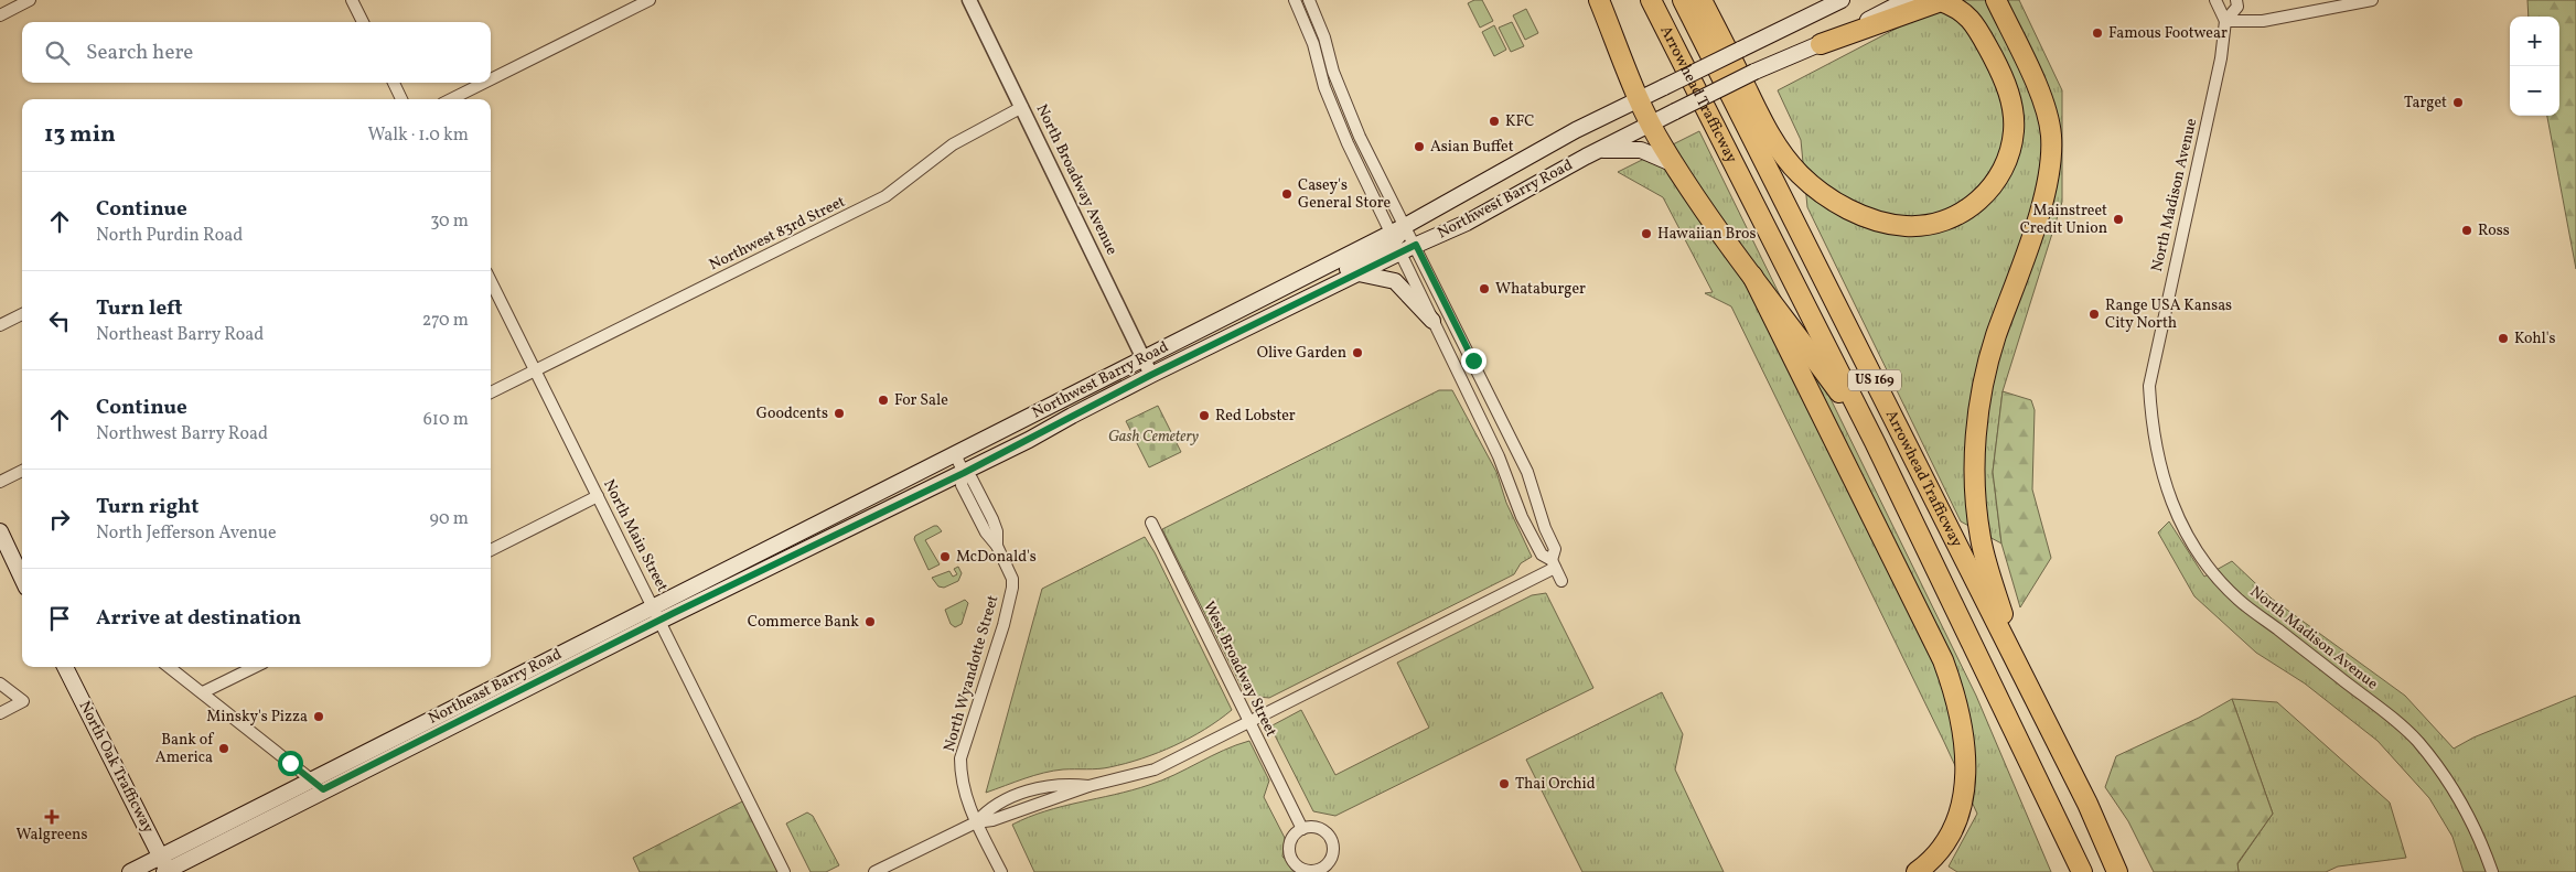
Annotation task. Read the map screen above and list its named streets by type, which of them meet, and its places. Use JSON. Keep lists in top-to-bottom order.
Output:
{
  "streets": {
    "highway": ["Arrowhead Trafficway", "US 169"],
    "main road": ["Northwest Barry Road", "Northeast Barry Road", "North Oak Trafficway"],
    "street": [
      "North Broadway Avenue",
      "North Madison Avenue",
      "Northwest 83rd Street",
      "North Main Street",
      "West Broadway Street",
      "North Wyandotte Street"
    ]
  },
  "crossings": [
    ["North Broadway Avenue", "Northwest Barry Road"],
    ["North Broadway Avenue", "Northwest 83rd Street"],
    ["Northwest Barry Road", "North Main Street"],
    ["Northwest Barry Road", "North Wyandotte Street"],
    ["Northwest Barry Road", "Northeast Barry Road"],
    ["Northwest 83rd Street", "North Main Street"],
    ["North Main Street", "Northeast Barry Road"],
    ["Northeast Barry Road", "North Oak Trafficway"]
  ],
  "parks": ["Gash Cemetery"],
  "places": {
    "other": [
      "Famous Footwear",
      "Target",
      "KFC",
      "Asian Buffet",
      "Casey's General Store",
      "Mainstreet Credit Union",
      "Ross",
      "Hawaiian Bros",
      "Whataburger",
      "Range USA Kansas City North",
      "Kohl's",
      "Olive Garden",
      "For Sale",
      "Goodcents",
      "Red Lobster",
      "McDonald's",
      "Commerce Bank",
      "Minsky's Pizza",
      "Bank of America",
      "Thai Orchid"
    ],
    "health": ["Walgreens"]
  },
  "page": {
    "map_buttons": ["+", "−"],
    "search": "Search here",
    "heading": ["13 min", "Walk · 1.0 km"],
    "list": [
      ["Continue", "North Purdin Road", "30 m"],
      ["Turn left", "Northeast Barry Road", "270 m"],
      ["Continue", "Northwest Barry Road", "610 m"],
      ["Turn right", "North Jefferson Avenue", "90 m"],
      "Arrive at destination"
    ]
  }
}
